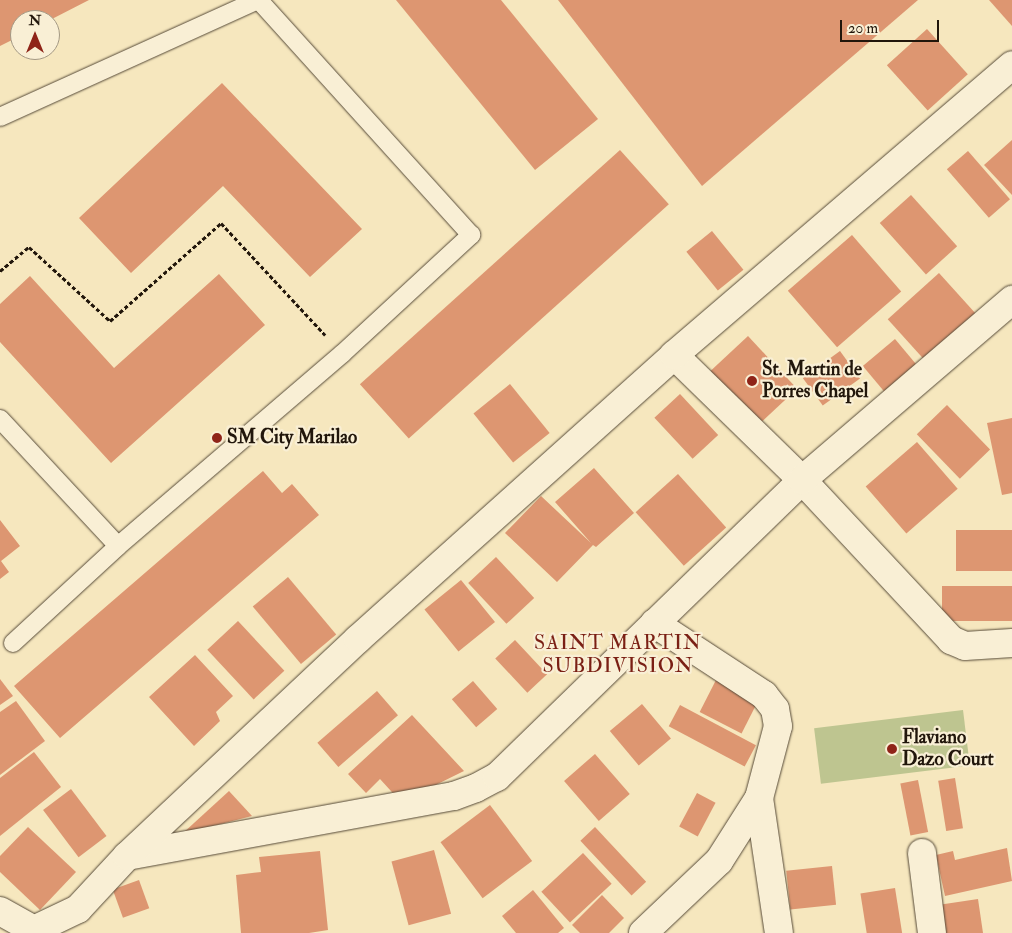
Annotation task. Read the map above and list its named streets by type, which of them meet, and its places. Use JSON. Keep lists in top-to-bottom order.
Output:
{
  "districts": ["SAINT MARTIN SUBDIVISION"],
  "places": ["St. Martin de Porres Chapel", "SM City Marilao", "Flaviano Dazo Court"],
  "scale_bar": "20 m",
  "north": "top"
}
